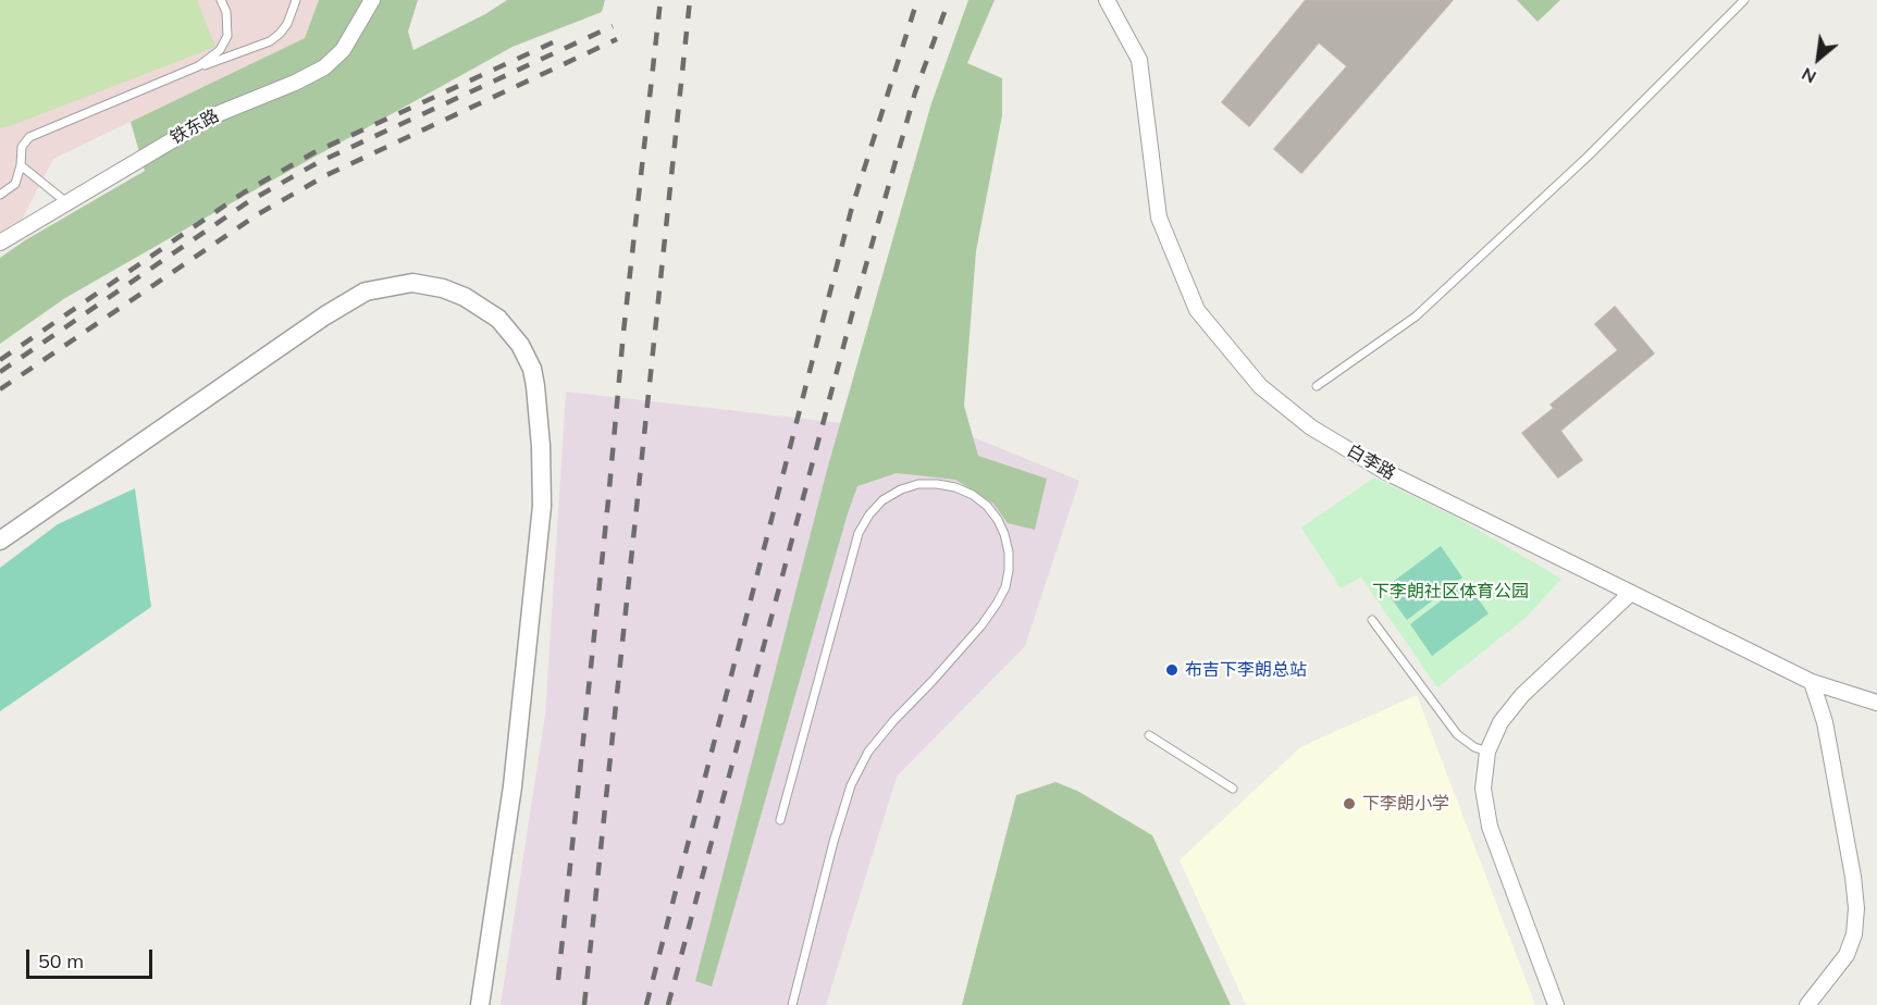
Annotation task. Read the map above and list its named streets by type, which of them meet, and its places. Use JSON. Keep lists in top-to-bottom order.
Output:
{
  "streets": {
    "street": ["铁东路", "白李路"]
  },
  "parks": ["下李朗社区体育公园"],
  "places": ["布吉下李朗总站", "下李朗小学"],
  "scale_bar": "50 m",
  "north": "bottom left"
}
